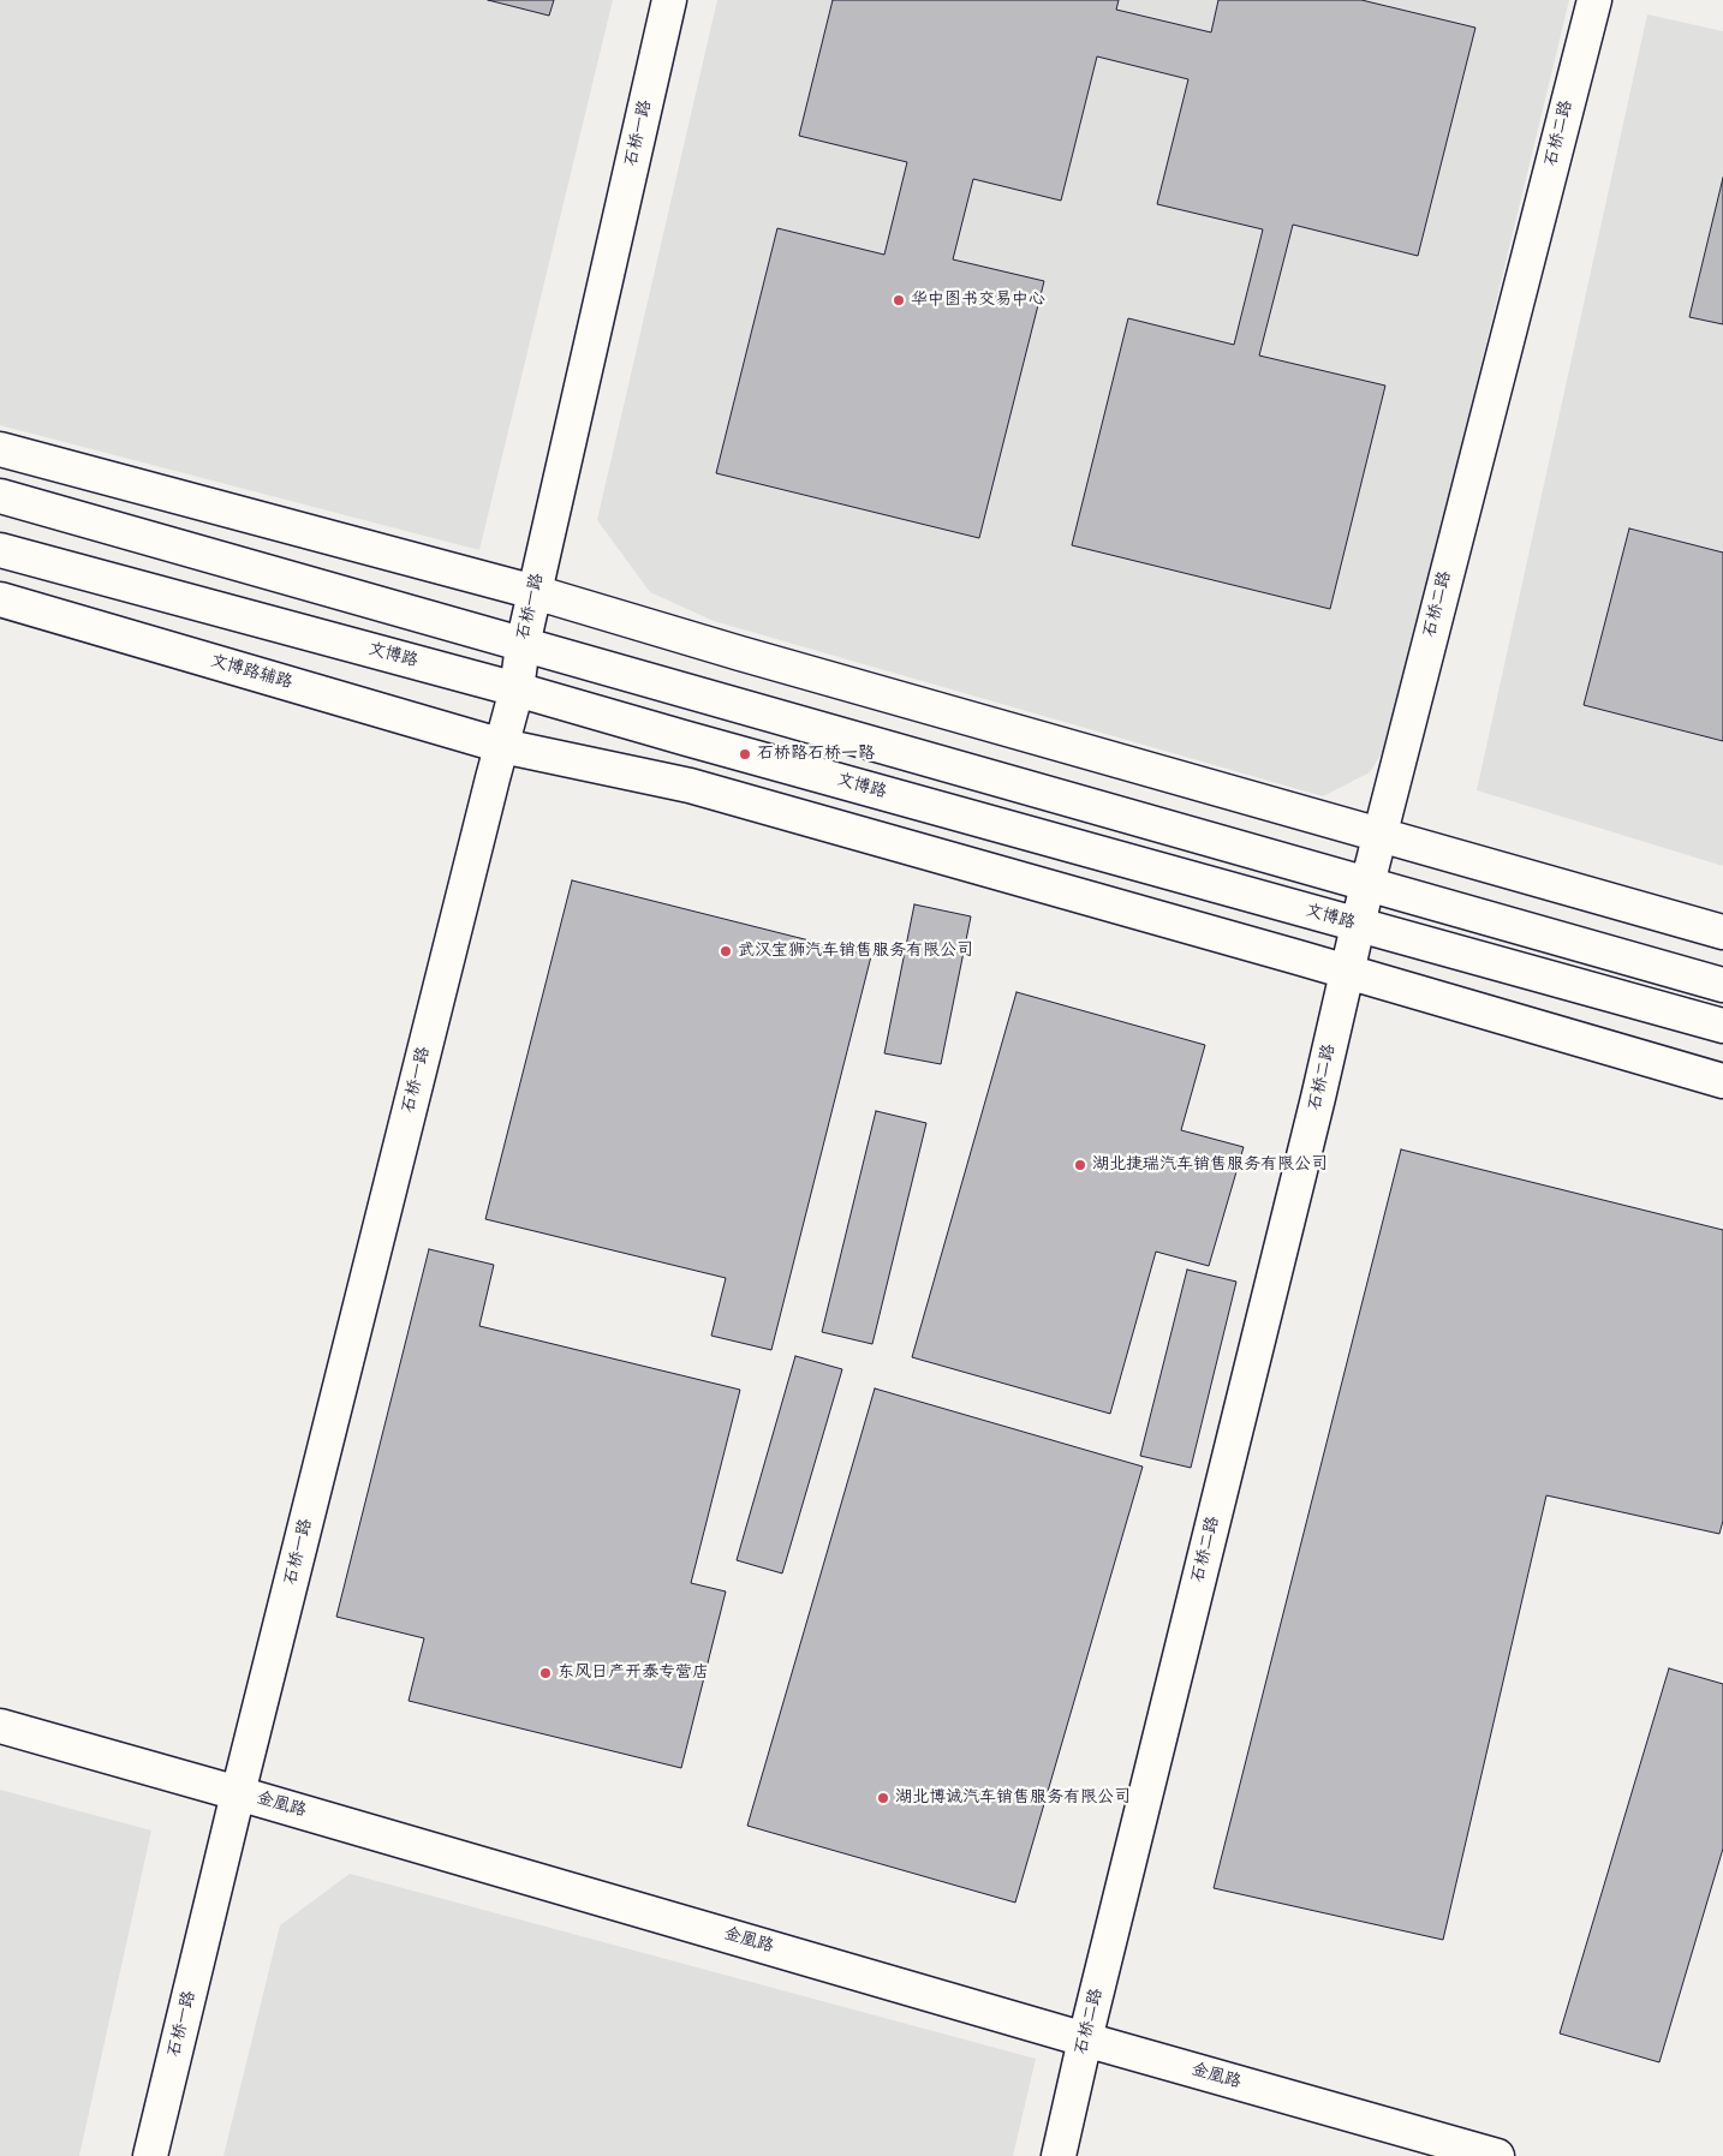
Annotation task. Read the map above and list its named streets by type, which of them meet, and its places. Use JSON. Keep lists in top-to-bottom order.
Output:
{
  "streets": {
    "street": [
      "石桥一路",
      "石桥二路",
      "文博路",
      "文博路辅路",
      "金凰路"
    ]
  },
  "crossings": [
    ["石桥一路", "文博路"],
    ["石桥一路", "文博路辅路"],
    ["石桥一路", "金凰路"],
    ["石桥二路", "文博路"],
    ["石桥二路", "文博路辅路"],
    ["石桥二路", "金凰路"]
  ],
  "places": [
    "华中图书交易中心",
    "石桥路石桥一路",
    "武汉宝狮汽车销售服务有限公司",
    "湖北捷瑞汽车销售服务有限公司",
    "东风日产开泰专营店",
    "湖北博诚汽车销售服务有限公司"
  ]
}
